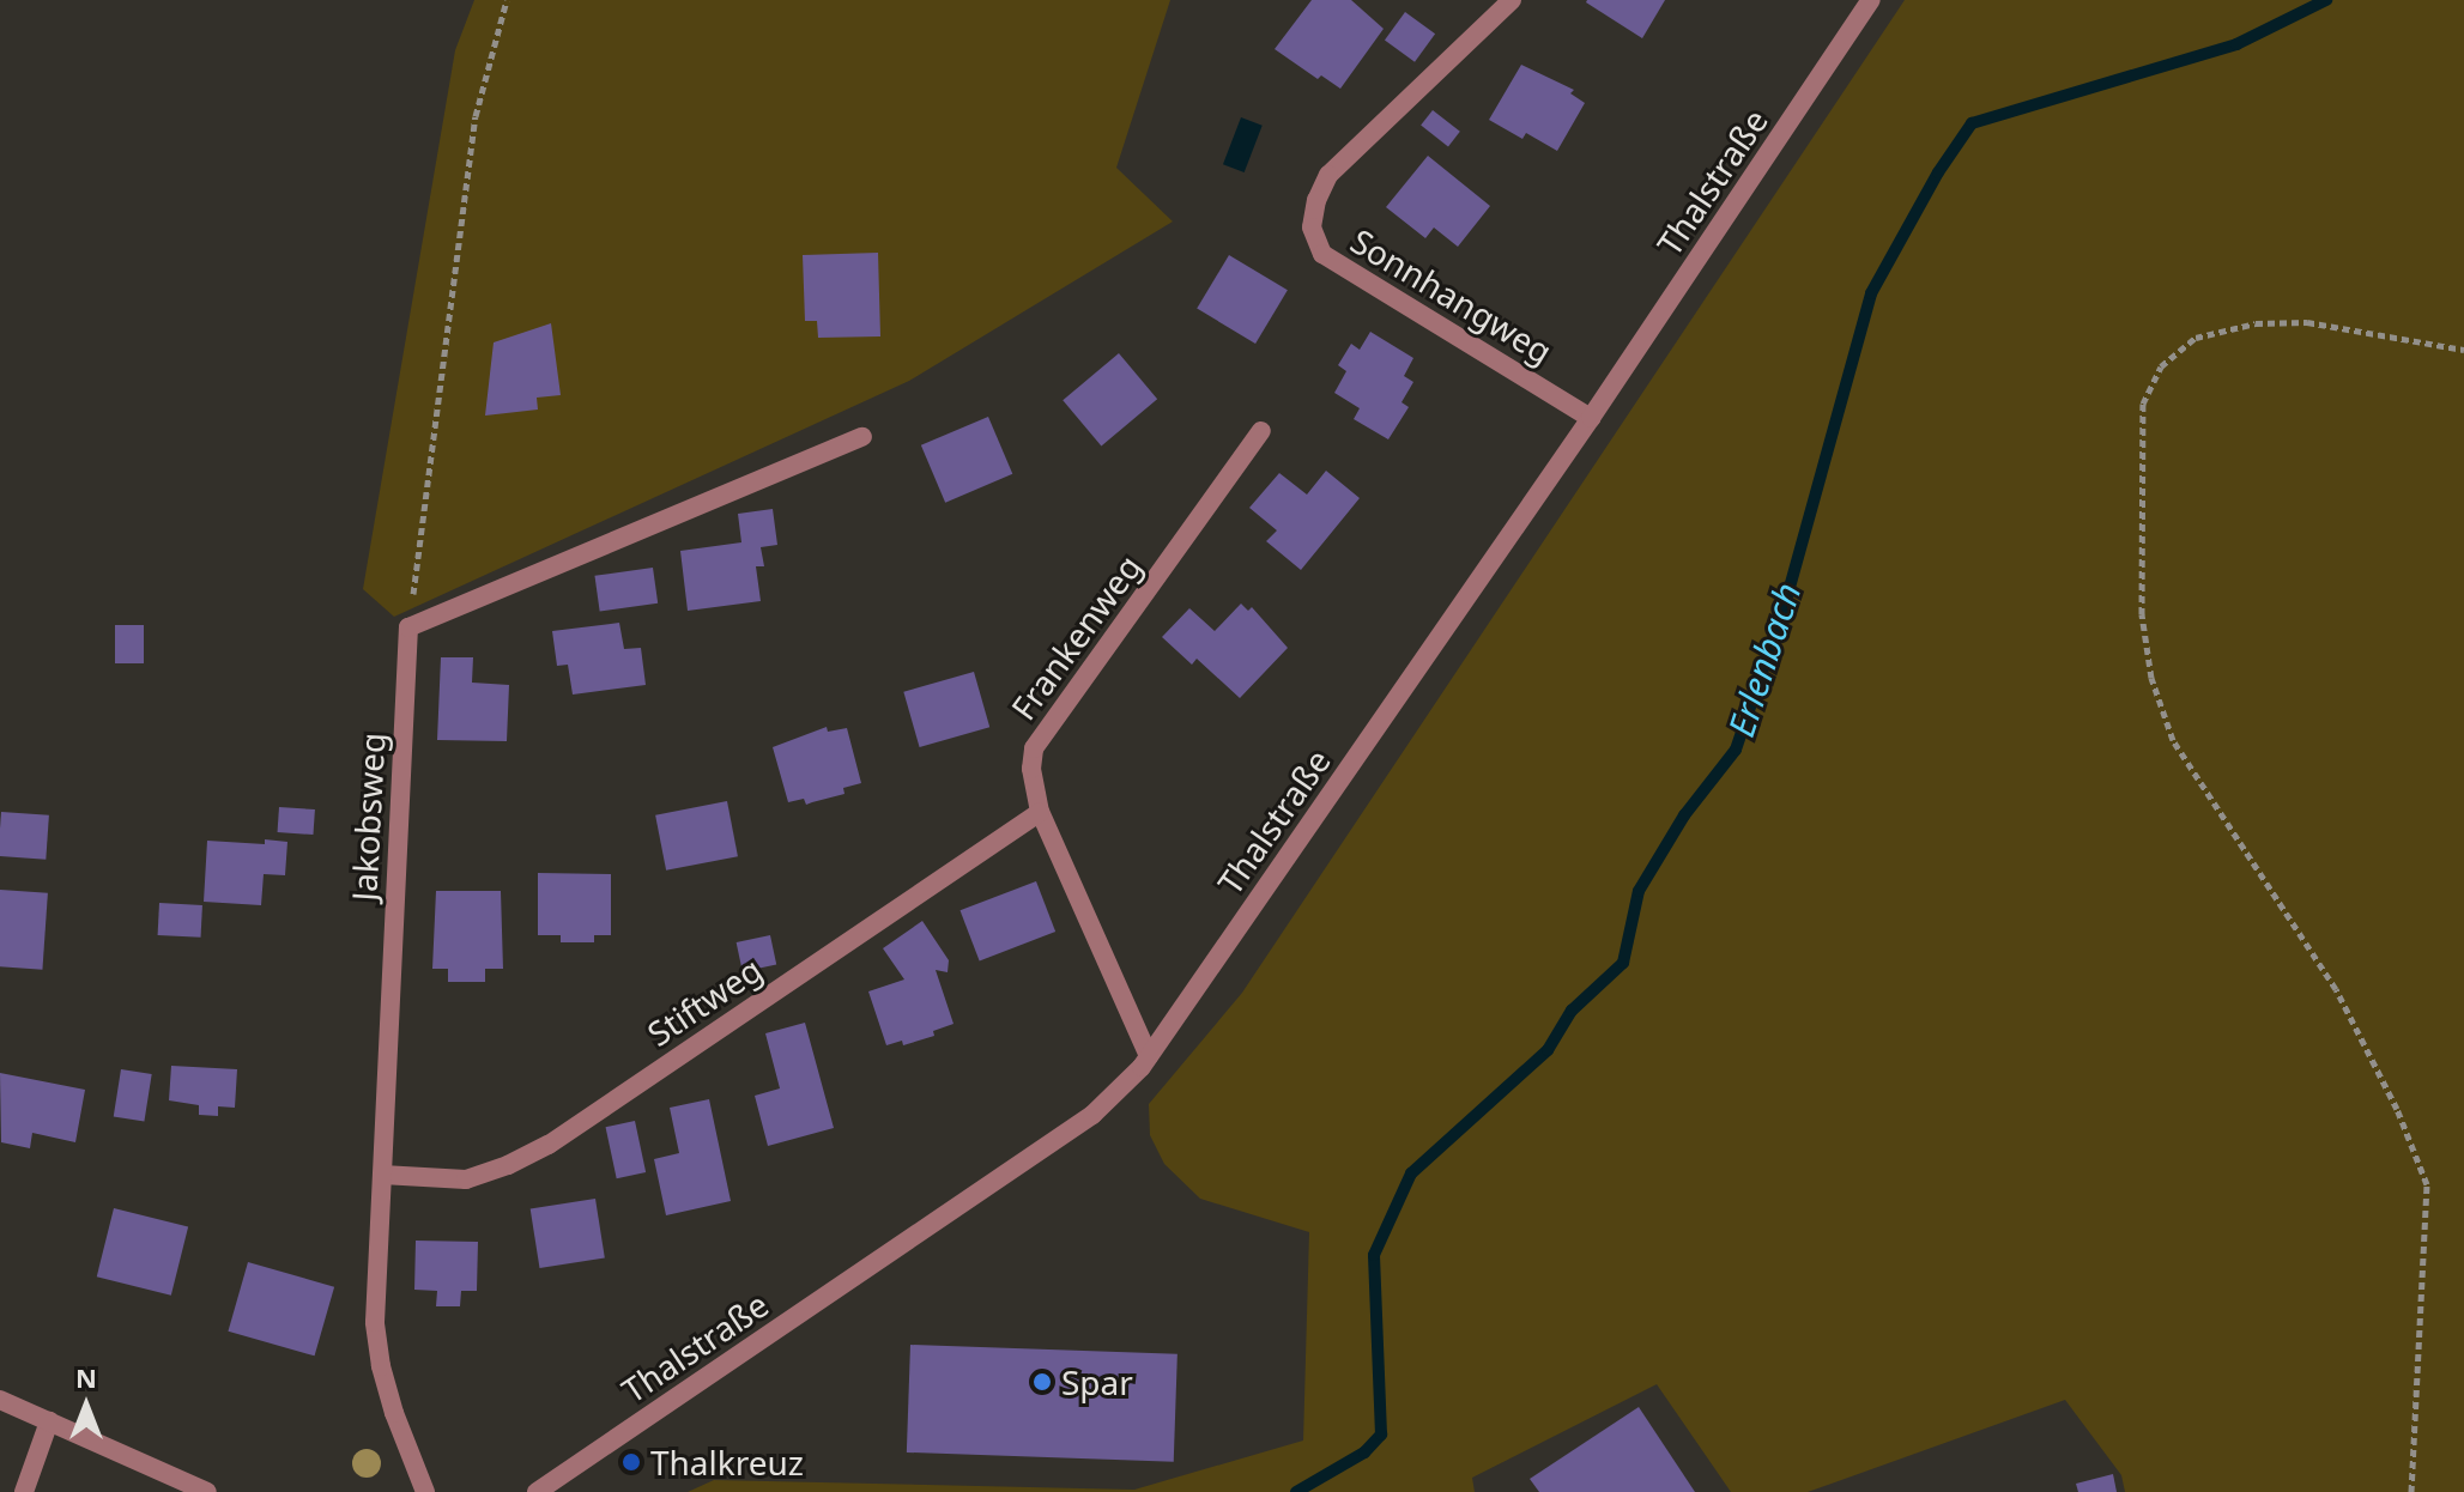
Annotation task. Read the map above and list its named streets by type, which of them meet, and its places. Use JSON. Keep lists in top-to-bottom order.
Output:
{
  "streets": {
    "street": [
      "Thalstraße",
      "Sonnhangweg",
      "Frankenweg",
      "Jakobsweg",
      "Stiftweg"
    ]
  },
  "crossings": [
    ["Thalstraße", "Sonnhangweg"],
    ["Thalstraße", "Frankenweg"],
    ["Frankenweg", "Stiftweg"],
    ["Jakobsweg", "Stiftweg"]
  ],
  "water": ["Erlenbach"],
  "places": ["Spar", "Thalkreuz"],
  "north": "top"
}
